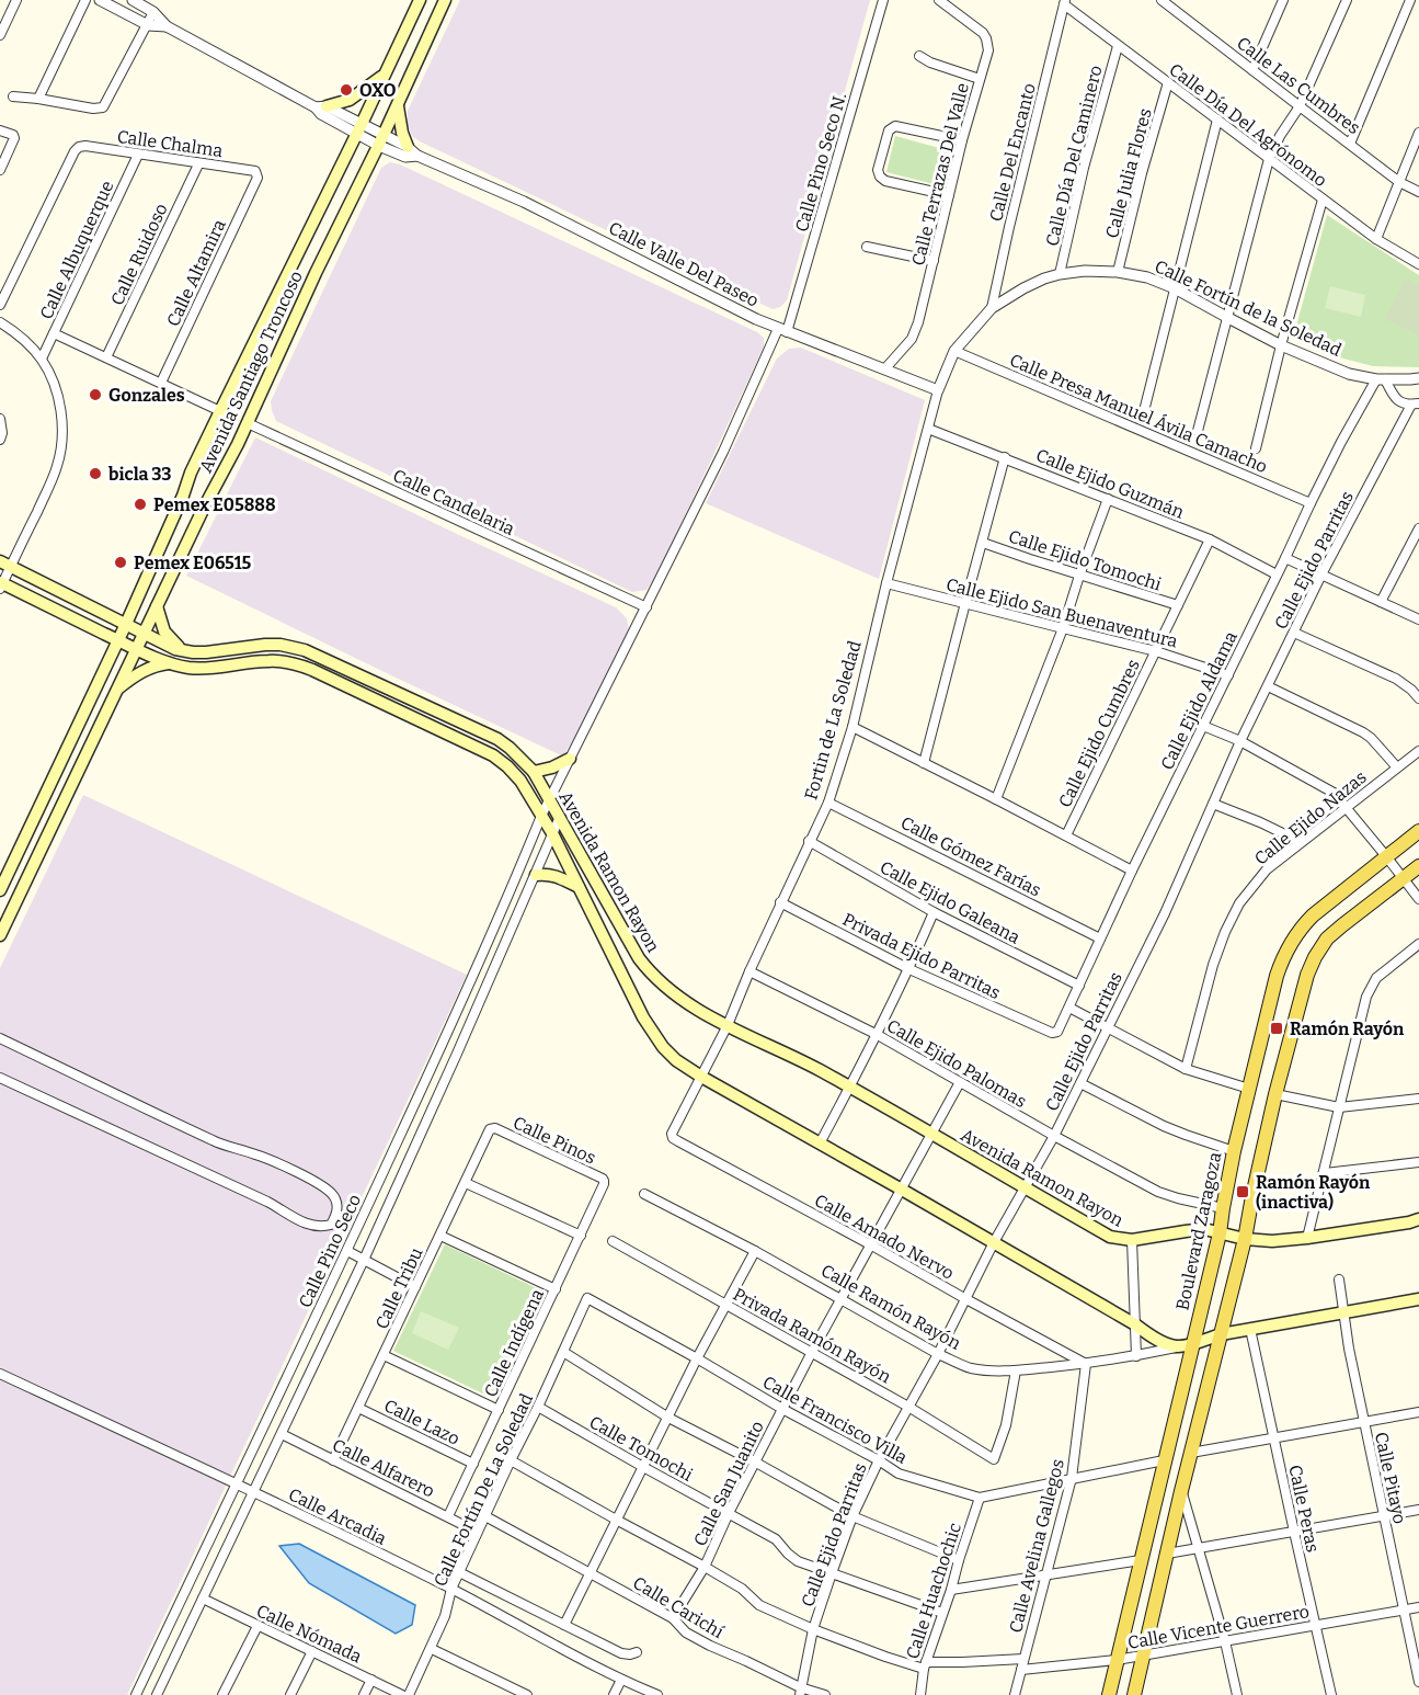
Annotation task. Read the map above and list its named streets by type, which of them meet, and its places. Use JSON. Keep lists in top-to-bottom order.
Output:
{
  "streets": {
    "main road": [
      "Avenida Santiago Troncoso",
      "Avenida Ramon Rayon",
      "Boulevard Zaragoza",
      "Calle Ramón Rayón"
    ],
    "street": [
      "Calle Las Cumbres",
      "Calle Día Del Agrónomo",
      "Calle Chalma",
      "Calle Del Encanto",
      "Calle Día Del Caminero",
      "Calle Pino Seco N.",
      "Calle Julia Flores",
      "Calle Terrazas Del Valle",
      "Calle Albuquerque",
      "Calle Ruidoso",
      "Calle Valle Del Paseo",
      "Calle Altamira",
      "Calle Fortín de la Soledad",
      "Calle Presa Manuel Ávila Camacho",
      "Calle Ejido Guzmán",
      "Calle Candelaria",
      "Calle Ejido Tomochi",
      "Calle Ejido Parritas",
      "Calle Ejido San Buenaventura",
      "Calle Ejido Aldama",
      "Fortin de La Soledad",
      "Calle Ejido Cumbres",
      "Calle Ejido Nazas",
      "Calle Gómez Farías",
      "Calle Ejido Galeana",
      "Privada Ejido Parritas",
      "Calle Ejido Palomas",
      "Calle Pinos",
      "Calle Amado Nervo",
      "Calle Pino Seco",
      "Calle Tribu",
      "Privada Ramón Rayón",
      "Calle Indígena",
      "Calle Francisco Villa",
      "Calle Lazo",
      "Calle Tomochi",
      "Calle Alfarero",
      "Calle Pitayo",
      "Calle San Juanito",
      "Calle Fortín De La Soledad",
      "Calle Peras",
      "Calle Arcadia",
      "Calle Avelina Gallegos",
      "Calle Huachochic",
      "Calle Carichí",
      "Calle Vicente Guerrero",
      "Calle Nómada"
    ]
  },
  "crossings": [
    ["Calle Día Del Agrónomo", "Calle Del Encanto"],
    ["Calle Día Del Agrónomo", "Calle Día Del Caminero"],
    ["Calle Día Del Agrónomo", "Calle Julia Flores"],
    ["Calle Chalma", "Calle Albuquerque"],
    ["Calle Chalma", "Calle Ruidoso"],
    ["Calle Chalma", "Calle Altamira"],
    ["Calle Del Encanto", "Calle Fortín de la Soledad"],
    ["Calle Del Encanto", "Fortin de La Soledad"],
    ["Calle Día Del Caminero", "Calle Fortín de la Soledad"],
    ["Calle Pino Seco N.", "Calle Valle Del Paseo"],
    ["Calle Pino Seco N.", "Calle Candelaria"],
    ["Calle Pino Seco N.", "Calle Pino Seco"],
    ["Calle Julia Flores", "Calle Fortín de la Soledad"],
    ["Calle Terrazas Del Valle", "Calle Valle Del Paseo"],
    ["Calle Valle Del Paseo", "Avenida Santiago Troncoso"],
    ["Calle Valle Del Paseo", "Fortin de La Soledad"],
    ["Calle Fortín de la Soledad", "Calle Ejido Aldama"],
    ["Calle Fortín de la Soledad", "Fortin de La Soledad"],
    ["Avenida Santiago Troncoso", "Calle Candelaria"],
    ["Avenida Santiago Troncoso", "Avenida Ramon Rayon"],
    ["Calle Presa Manuel Ávila Camacho", "Calle Ejido Aldama"],
    ["Calle Presa Manuel Ávila Camacho", "Fortin de La Soledad"],
    ["Calle Ejido Guzmán", "Calle Ejido Aldama"],
    ["Calle Ejido Guzmán", "Fortin de La Soledad"],
    ["Calle Ejido Guzmán", "Calle Ejido Cumbres"],
    ["Calle Candelaria", "Calle Pino Seco"],
    ["Calle Ejido Tomochi", "Calle Ejido Cumbres"],
    ["Calle Ejido Parritas", "Avenida Ramon Rayon"],
    ["Calle Ejido Parritas", "Calle Ejido Palomas"],
    ["Calle Ejido Parritas", "Calle Amado Nervo"],
    ["Calle Ejido Parritas", "Calle Ramón Rayón"],
    ["Calle Ejido Parritas", "Privada Ramón Rayón"],
    ["Calle Ejido Parritas", "Calle Francisco Villa"],
    ["Calle Ejido Parritas", "Calle Tomochi"],
    ["Calle Ejido Parritas", "Calle Carichí"],
    ["Calle Ejido San Buenaventura", "Calle Ejido Aldama"],
    ["Calle Ejido San Buenaventura", "Fortin de La Soledad"],
    ["Calle Ejido San Buenaventura", "Calle Ejido Cumbres"],
    ["Calle Ejido Aldama", "Calle Gómez Farías"],
    ["Calle Ejido Aldama", "Calle Ejido Galeana"],
    ["Calle Ejido Aldama", "Privada Ejido Parritas"],
    ["Fortin de La Soledad", "Calle Gómez Farías"],
    ["Fortin de La Soledad", "Avenida Ramon Rayon"],
    ["Fortin de La Soledad", "Calle Ejido Galeana"],
    ["Fortin de La Soledad", "Privada Ejido Parritas"],
    ["Fortin de La Soledad", "Calle Ejido Palomas"],
    ["Fortin de La Soledad", "Calle Amado Nervo"],
    ["Avenida Ramon Rayon", "Boulevard Zaragoza"],
    ["Avenida Ramon Rayon", "Calle Pino Seco"],
    ["Avenida Ramon Rayon", "Calle San Juanito"],
    ["Calle Ejido Palomas", "Boulevard Zaragoza"],
    ["Calle Ejido Palomas", "Calle San Juanito"],
    ["Calle Pinos", "Calle Tribu"],
    ["Calle Pinos", "Calle Indígena"],
    ["Boulevard Zaragoza", "Calle Ramón Rayón"],
    ["Boulevard Zaragoza", "Calle Francisco Villa"],
    ["Boulevard Zaragoza", "Calle Vicente Guerrero"],
    ["Calle Amado Nervo", "Calle Ramón Rayón"],
    ["Calle Amado Nervo", "Calle San Juanito"],
    ["Calle Amado Nervo", "Calle Avelina Gallegos"],
    ["Calle Pino Seco", "Calle Alfarero"],
    ["Calle Pino Seco", "Calle Arcadia"],
    ["Calle Pino Seco", "Calle Nómada"],
    ["Calle Tribu", "Calle Lazo"],
    ["Calle Tribu", "Calle Alfarero"],
    ["Calle Ramón Rayón", "Privada Ramón Rayón"],
    ["Calle Ramón Rayón", "Calle Pitayo"],
    ["Calle Ramón Rayón", "Calle San Juanito"],
    ["Calle Ramón Rayón", "Calle Peras"],
    ["Calle Ramón Rayón", "Calle Avelina Gallegos"],
    ["Privada Ramón Rayón", "Calle San Juanito"],
    ["Calle Indígena", "Calle Lazo"],
    ["Calle Indígena", "Calle Alfarero"],
    ["Calle Francisco Villa", "Calle San Juanito"],
    ["Calle Francisco Villa", "Calle Fortín De La Soledad"],
    ["Calle Francisco Villa", "Calle Avelina Gallegos"],
    ["Calle Francisco Villa", "Calle Huachochic"],
    ["Calle Tomochi", "Calle San Juanito"],
    ["Calle Tomochi", "Calle Fortín De La Soledad"],
    ["Calle Tomochi", "Calle Huachochic"],
    ["Calle Pitayo", "Calle Vicente Guerrero"],
    ["Calle San Juanito", "Calle Carichí"],
    ["Calle Fortín De La Soledad", "Calle Arcadia"],
    ["Calle Fortín De La Soledad", "Calle Carichí"],
    ["Calle Peras", "Calle Vicente Guerrero"],
    ["Calle Avelina Gallegos", "Calle Vicente Guerrero"]
  ],
  "places": {
    "other": [
      "OXO",
      "Gonzales",
      "bicla 33",
      "Pemex E05888",
      "Pemex E06515"
    ],
    "transit": ["Ramón Rayón", "Ramón Rayón (inactiva)"]
  }
}
